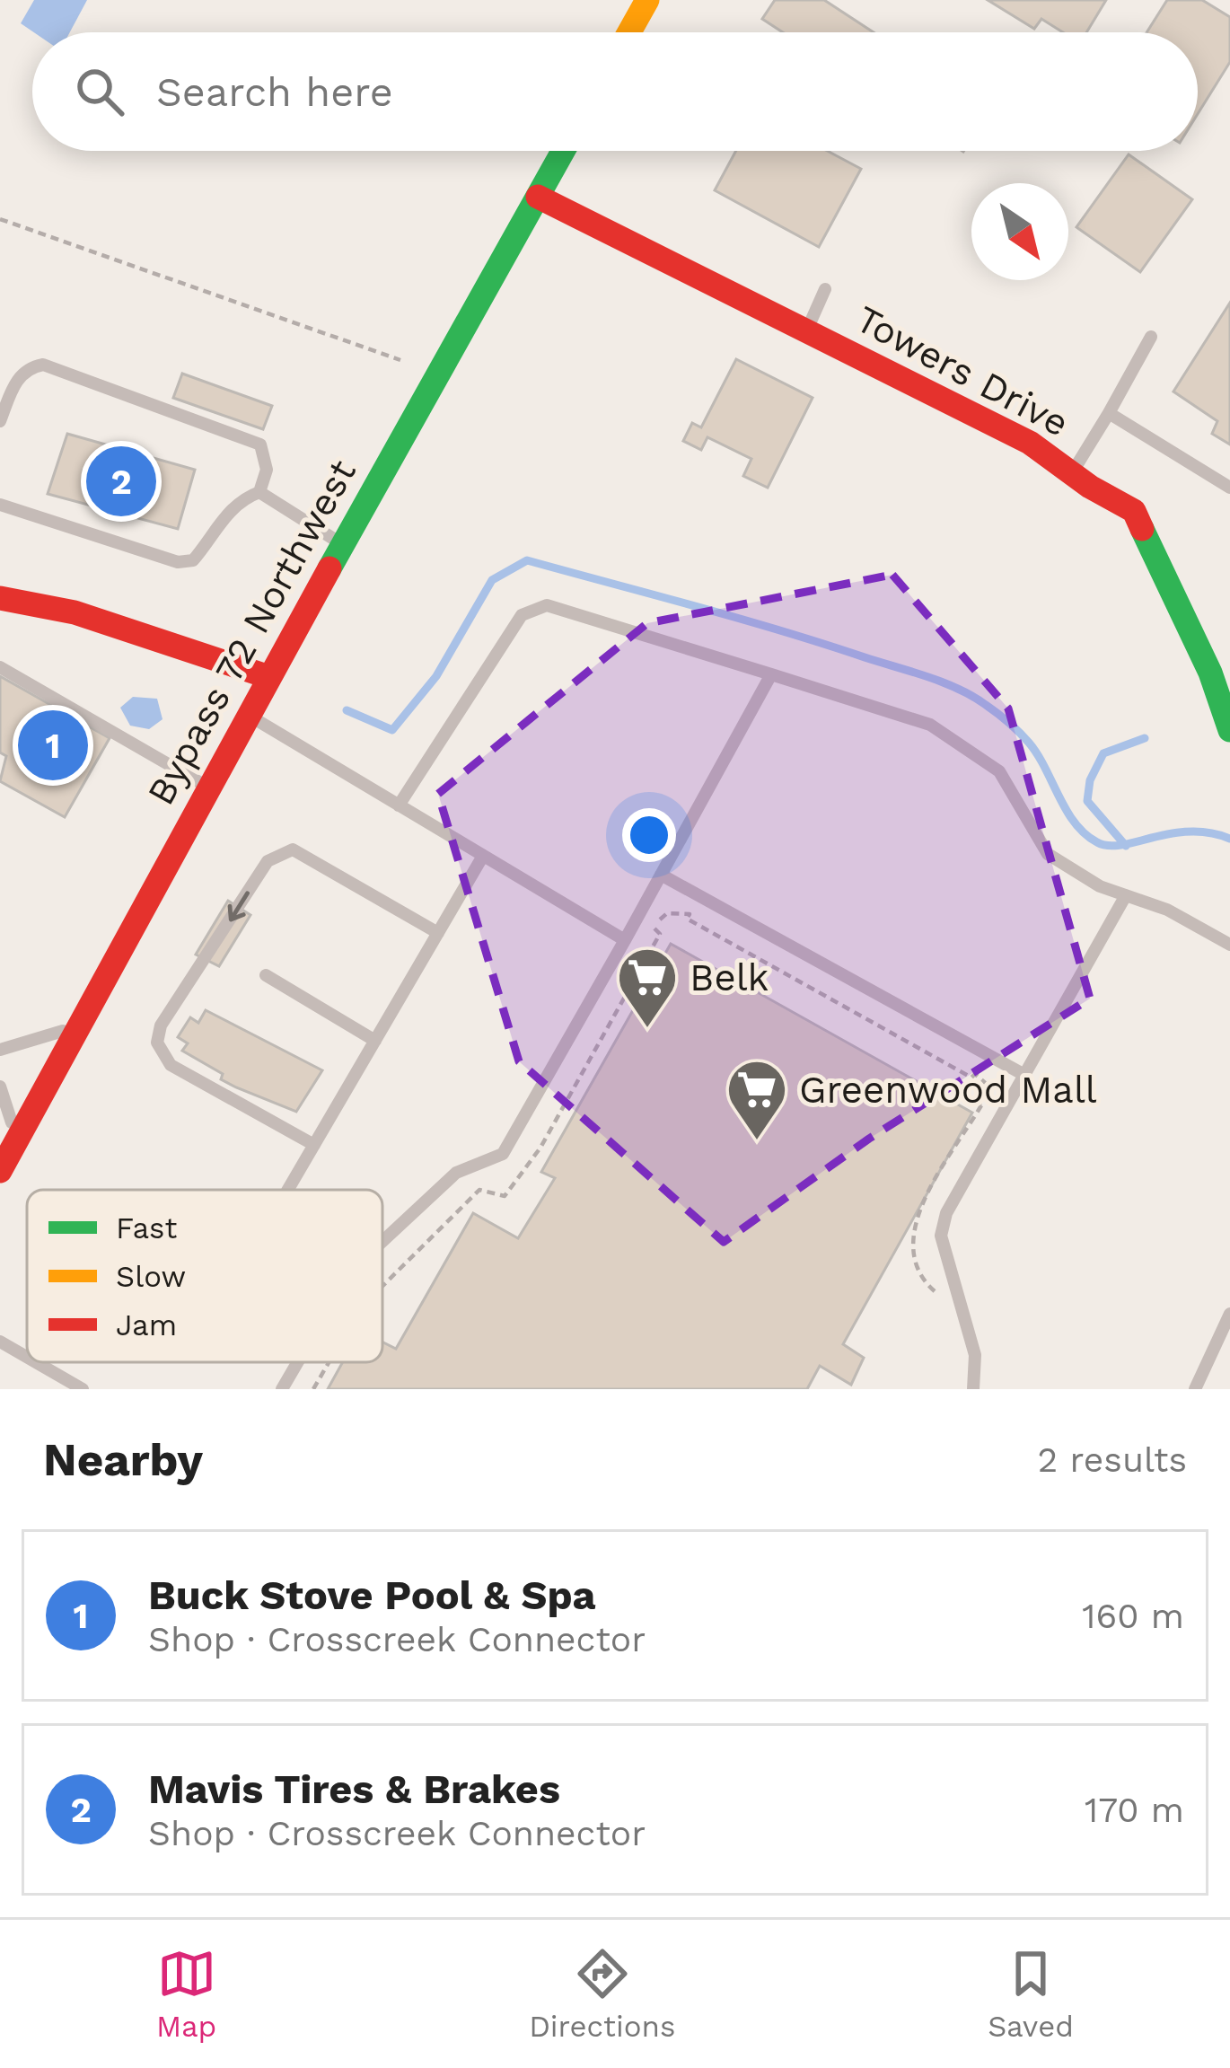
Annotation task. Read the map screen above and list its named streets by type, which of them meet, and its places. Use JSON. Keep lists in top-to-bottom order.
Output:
{
  "streets": {
    "main road": ["Towers Drive", "Bypass 72 Northwest"]
  },
  "crossings": [
    ["Towers Drive", "Bypass 72 Northwest"]
  ],
  "places": {
    "supermarket": ["Belk", "Greenwood Mall"]
  },
  "legend": ["Fast", "Slow", "Jam"],
  "north": "bottom right",
  "page": {
    "search": "Search here",
    "pins": ["2", "1"],
    "heading": ["Nearby", "2 results"],
    "list": [
      {
        "mark": "1",
        "name": "Buck Stove Pool & Spa",
        "note": "Shop · Crosscreek Connector",
        "value": "160 m"
      },
      {
        "mark": "2",
        "name": "Mavis Tires & Brakes",
        "note": "Shop · Crosscreek Connector",
        "value": "170 m"
      }
    ],
    "nav": ["Map", "Directions", "Saved"]
  }
}
